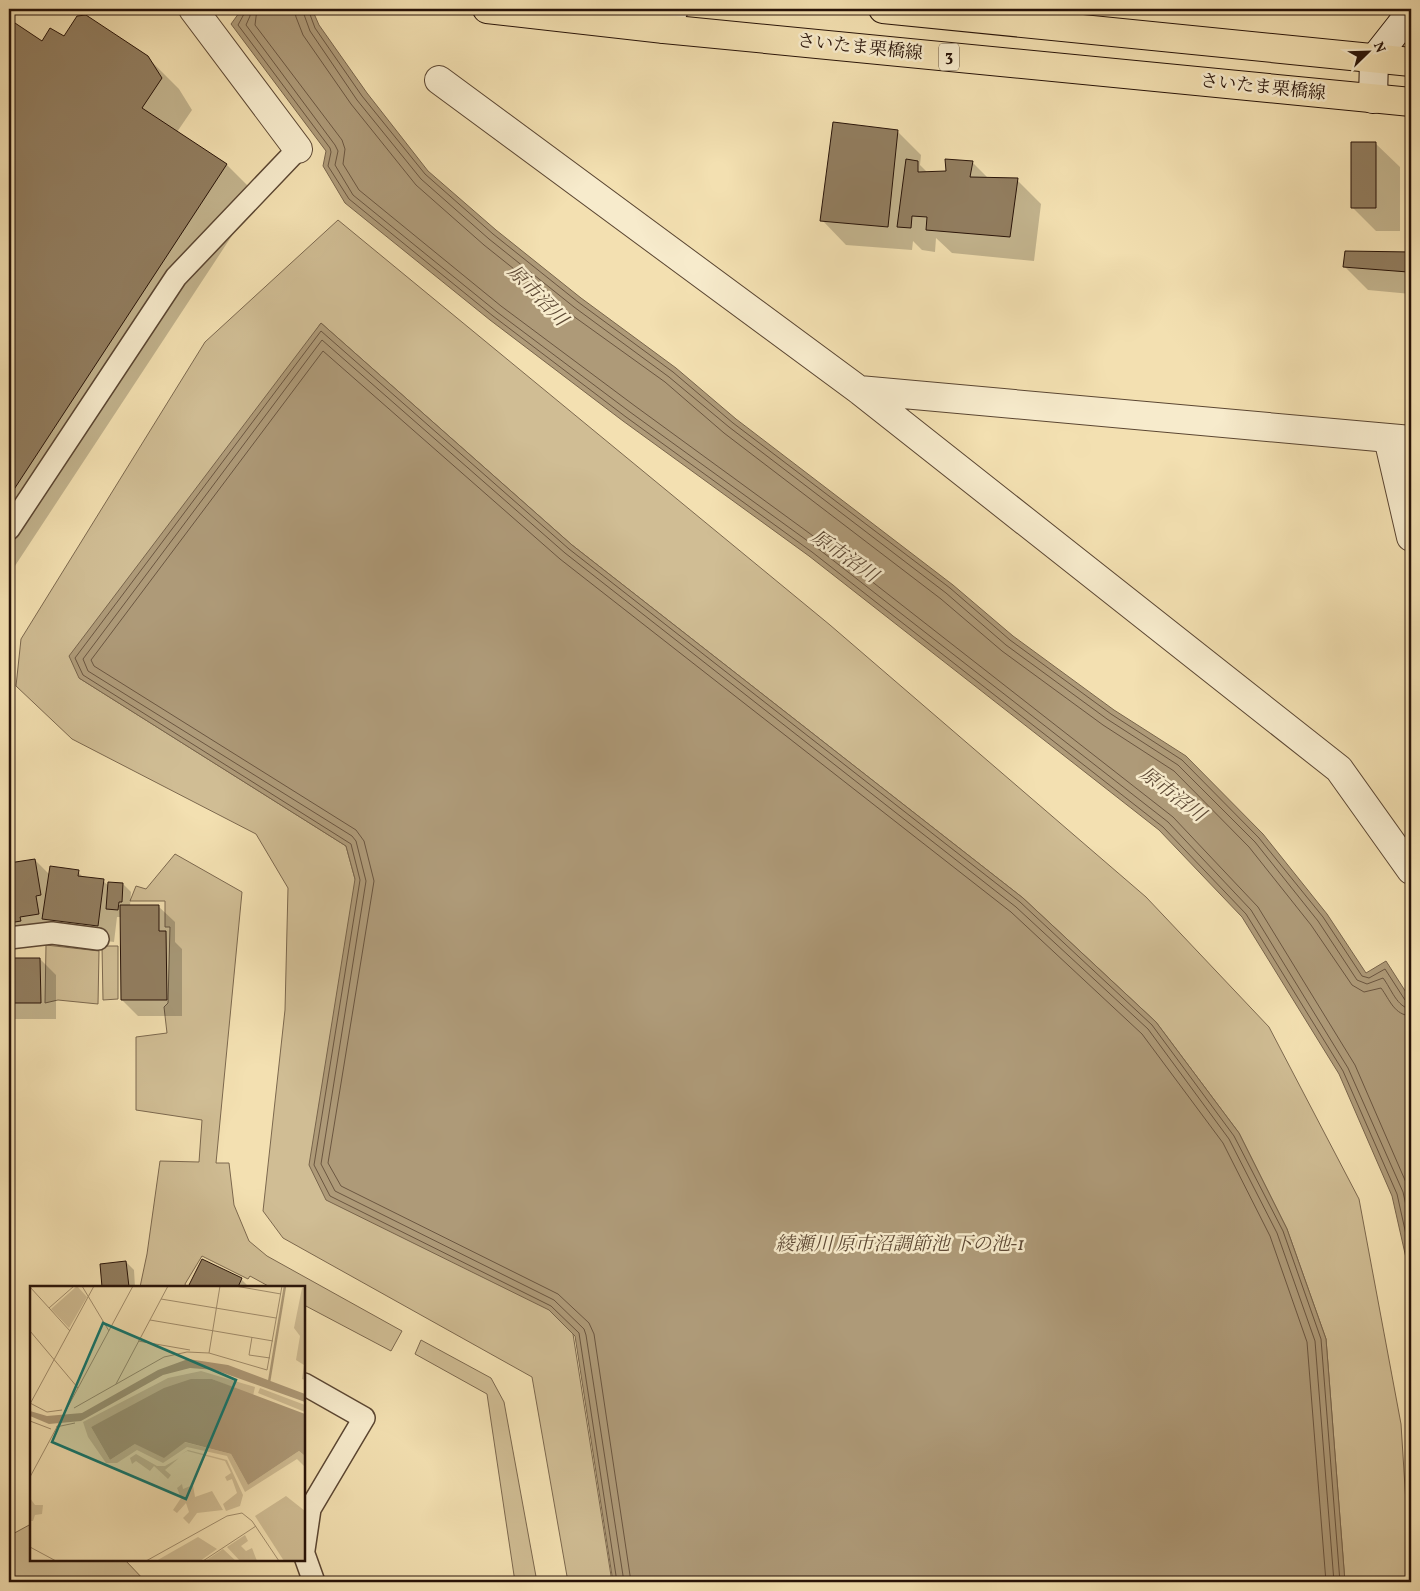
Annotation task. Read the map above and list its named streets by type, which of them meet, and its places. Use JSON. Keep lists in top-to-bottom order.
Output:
{
  "streets": {
    "main road": ["さいたま栗橋線", "3"]
  },
  "water": ["原市沼川", "綾瀬川 原市沼調節池 下の池-1"],
  "north": "top right"
}
